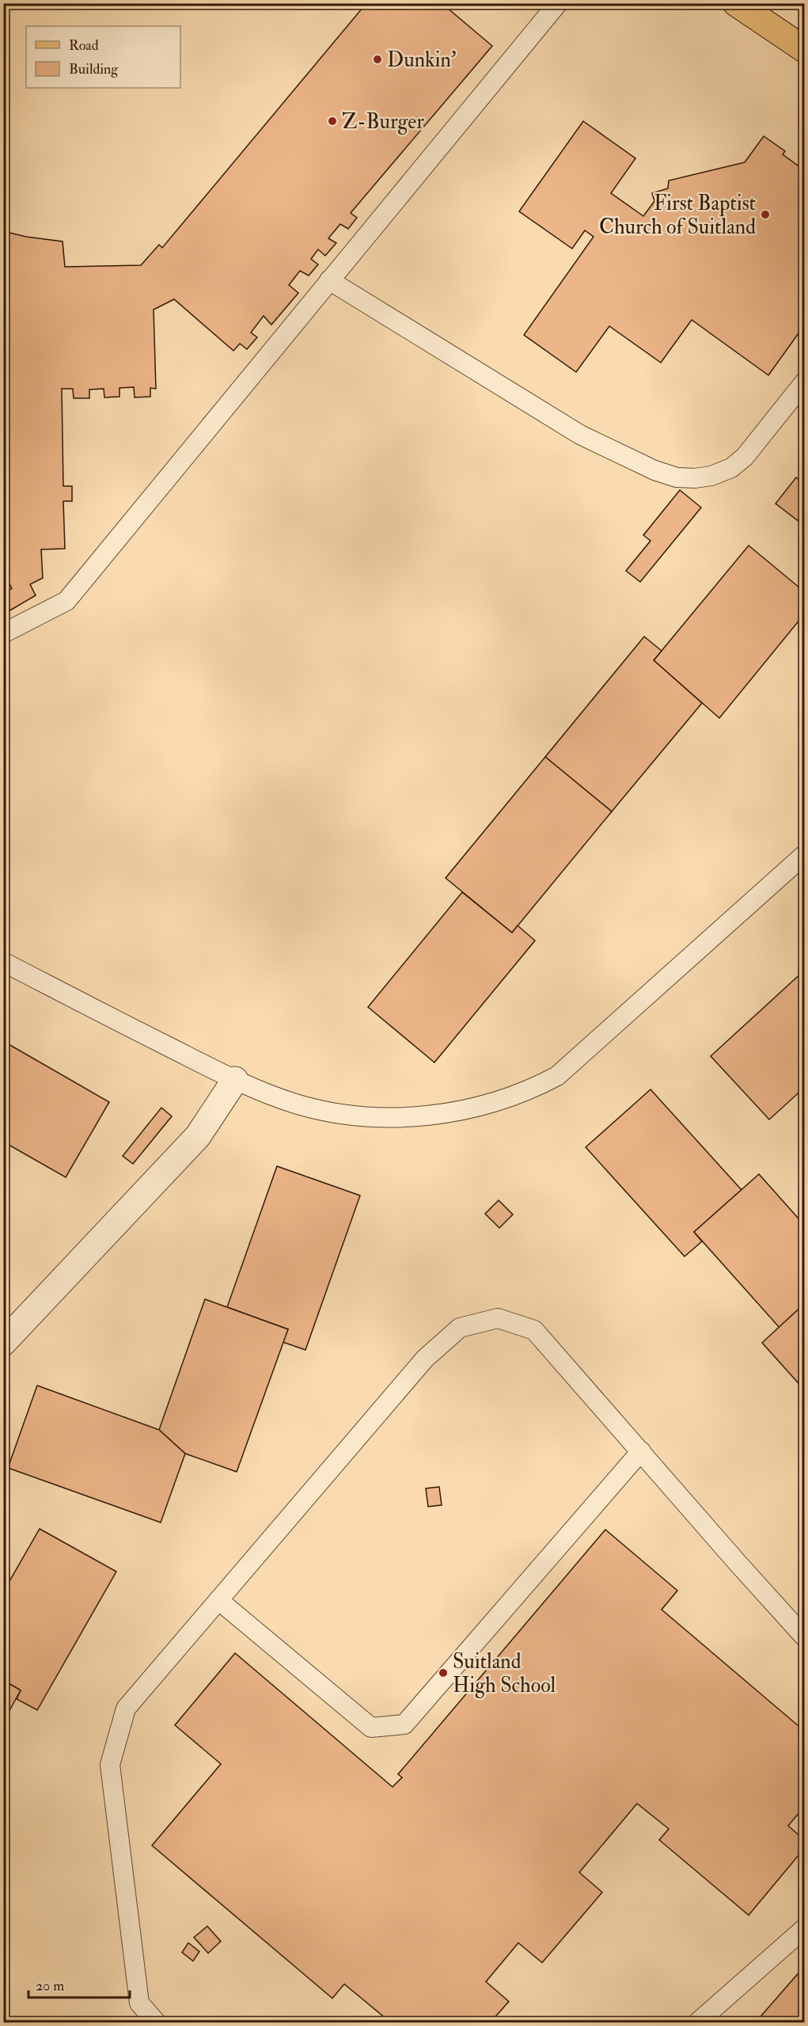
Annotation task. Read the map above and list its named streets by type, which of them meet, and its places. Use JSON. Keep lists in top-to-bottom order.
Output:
{
  "places": [
    "Dunkin'",
    "Z-Burger",
    "First Baptist Church of Suitland",
    "Suitland High School"
  ],
  "legend": ["Road", "Building"],
  "scale_bar": "20 m"
}
